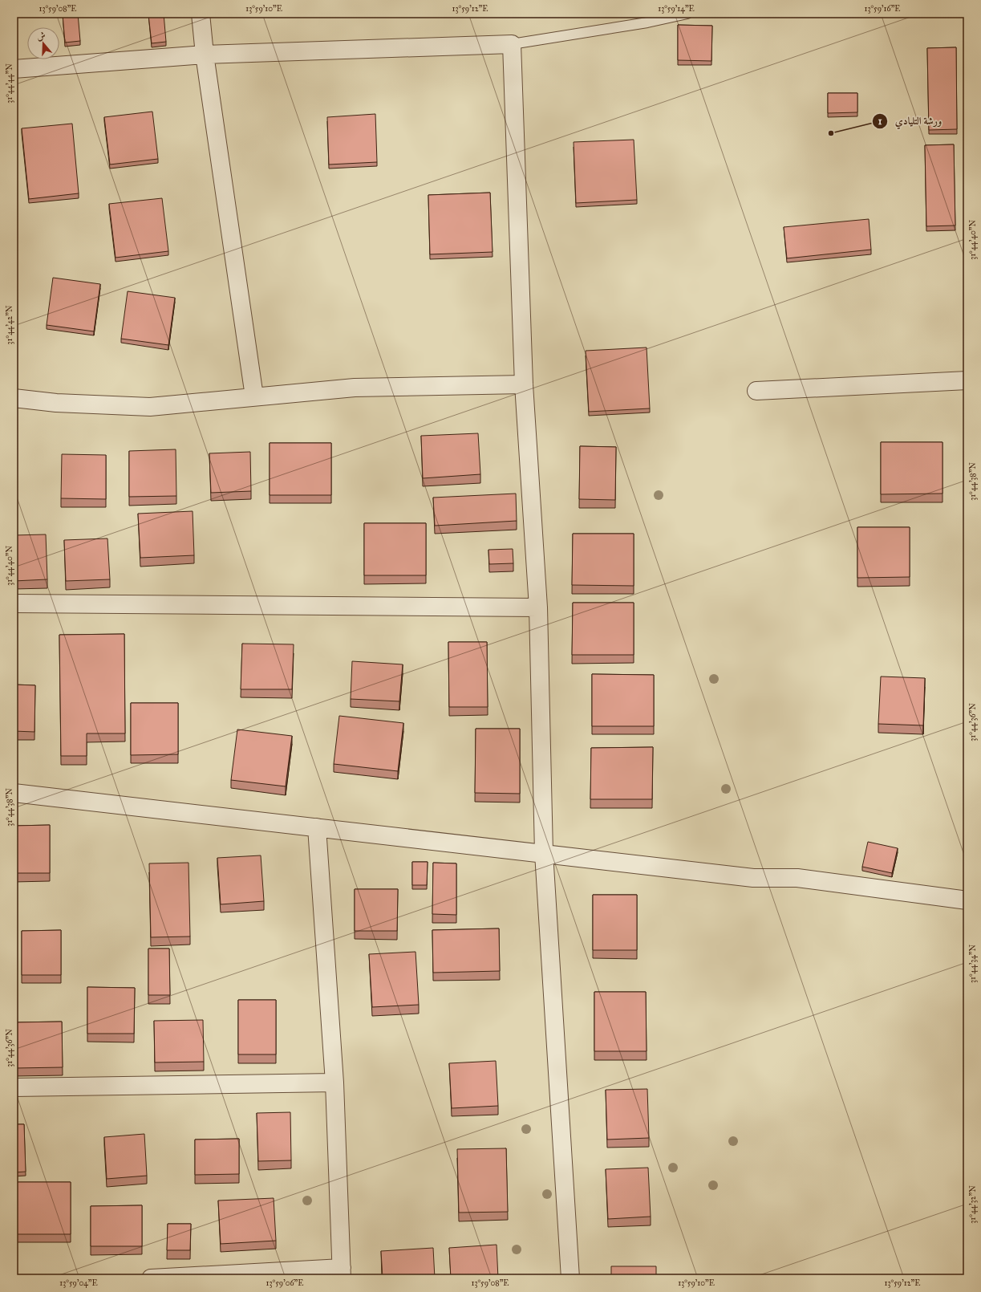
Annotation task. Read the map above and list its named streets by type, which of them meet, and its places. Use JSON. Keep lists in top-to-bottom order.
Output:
{
  "places": ["ورشة التليادي"],
  "north": "top",
  "coordinates": [
    "13°59'08\"E",
    "13°59'10\"E",
    "13°59'12\"E",
    "13°59'14\"E",
    "13°59'16\"E",
    "31°44'44\"N",
    "31°44'40\"N",
    "31°44'42\"N",
    "31°44'38\"N",
    "31°44'36\"N",
    "31°44'34\"N",
    "31°44'32\"N",
    "13°59'04\"E",
    "13°59'06\"E"
  ]
}
